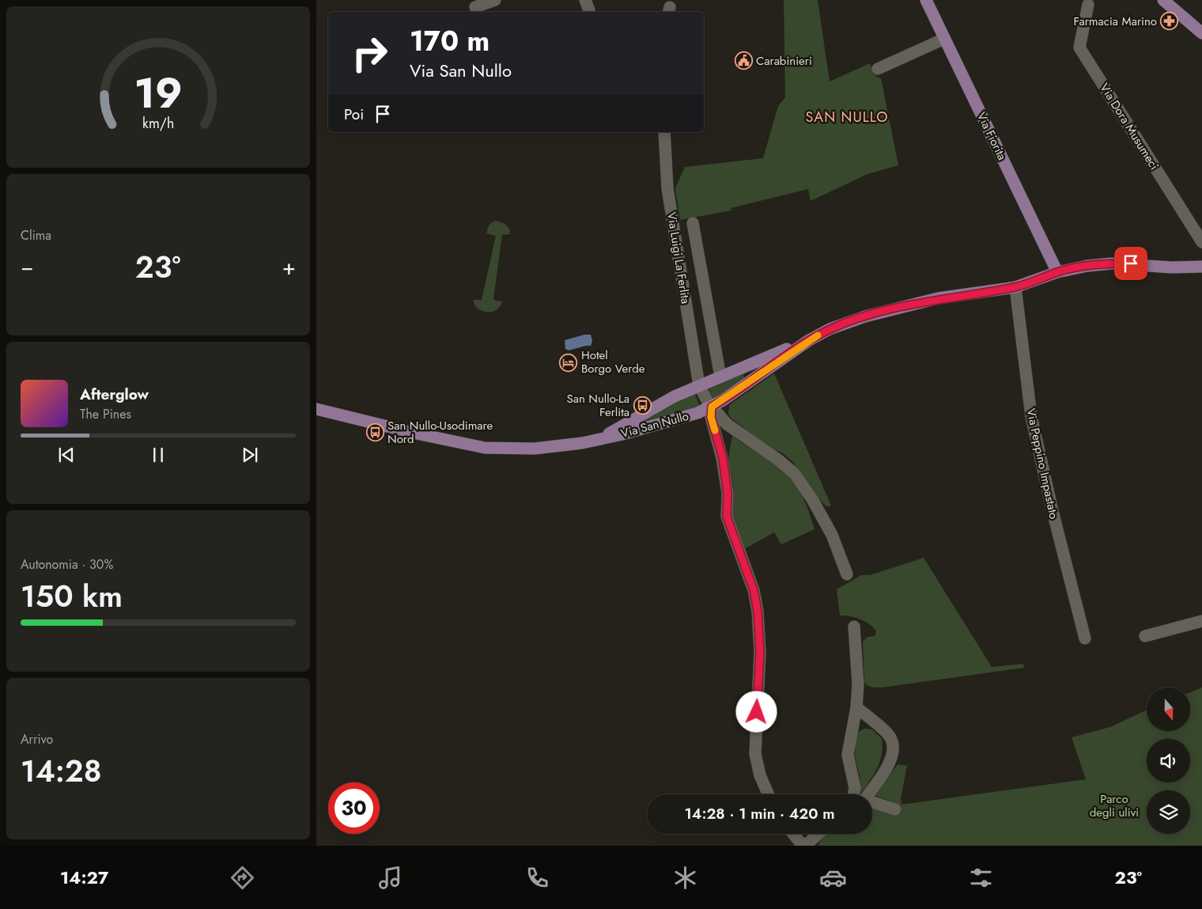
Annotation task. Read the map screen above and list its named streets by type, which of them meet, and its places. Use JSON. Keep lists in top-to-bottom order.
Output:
{
  "streets": {
    "main road": ["Via Fiorita", "Via San Nullo"],
    "street": ["Via Dora Musumeci", "Via Luigi La Ferlita", "Via Peppino Impastato"]
  },
  "crossings": [
    ["Via Fiorita", "Via San Nullo"],
    ["Via San Nullo", "Via Peppino Impastato"]
  ],
  "districts": ["SAN NULLO"],
  "parks": ["Parco degli ulivi"],
  "places": {
    "pharmacy": ["Farmacia Marino"],
    "public building": ["Carabinieri"],
    "hotel": ["Hotel Borgo Verde"],
    "bus stop": ["San Nullo-La Ferlita", "San Nullo-Usodimare Nord"]
  },
  "north": "bottom",
  "page": {
    "turn": ["170 m", "Via San Nullo"],
    "then": "Poi",
    "tile": [
      "Clima",
      ["Autonomia · 30%", "150 km"],
      ["Arrivo", "14:28"]
    ],
    "heat": ["−", "23°", "+"],
    "song": ["Afterglow", "The Pines"],
    "limit": "30",
    "trip": "14:28 · 1 min · 420 m",
    "tabs": ["14:27", "23°"],
    "gauge": ["19", "km/h"]
  }
}
